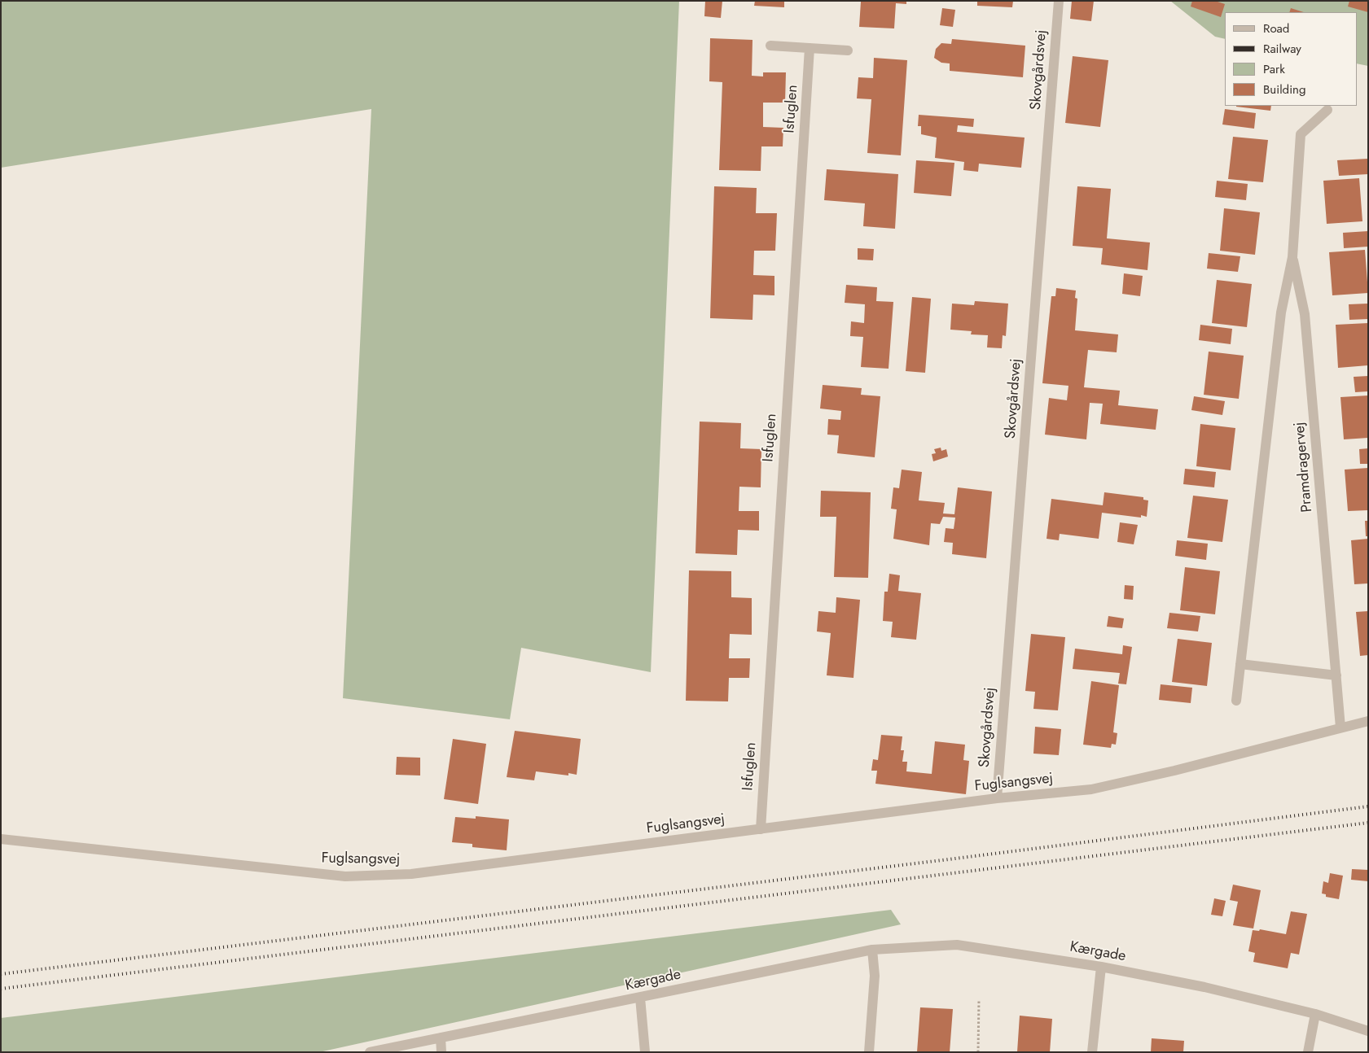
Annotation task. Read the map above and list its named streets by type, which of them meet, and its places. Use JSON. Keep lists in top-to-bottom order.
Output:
{
  "streets": {
    "street": [
      "Skovgårdsvej",
      "Isfuglen",
      "Pramdragervej",
      "Fuglsangsvej",
      "Kærgade"
    ]
  },
  "crossings": [
    ["Skovgårdsvej", "Fuglsangsvej"],
    ["Isfuglen", "Fuglsangsvej"],
    ["Pramdragervej", "Fuglsangsvej"]
  ],
  "legend": [
    "Road",
    "Railway",
    "Park",
    "Building"
  ]
}
